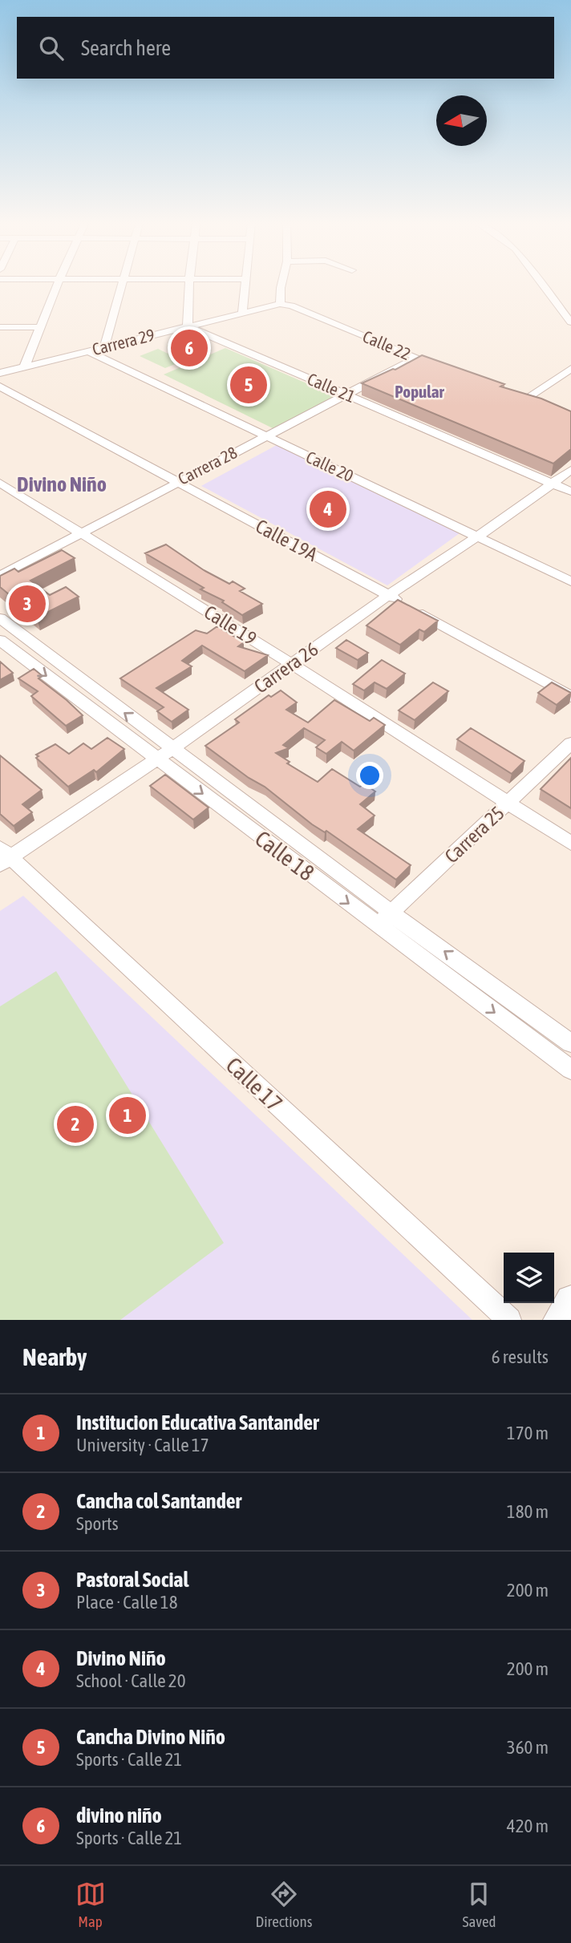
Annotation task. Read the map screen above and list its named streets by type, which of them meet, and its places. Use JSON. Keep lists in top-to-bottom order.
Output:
{
  "streets": {
    "street": [
      "Carrera 29",
      "Calle 22",
      "Calle 21",
      "Carrera 28",
      "Calle 20",
      "Calle 19A",
      "Calle 19",
      "Carrera 26",
      "Carrera 25",
      "Calle 18",
      "Calle 17"
    ]
  },
  "crossings": [
    ["Carrera 29", "Calle 22"],
    ["Carrera 29", "Calle 21"],
    ["Carrera 29", "Calle 20"],
    ["Calle 22", "Carrera 28"],
    ["Calle 21", "Carrera 28"],
    ["Calle 21", "Carrera 26"],
    ["Carrera 28", "Calle 20"],
    ["Carrera 28", "Calle 19A"],
    ["Carrera 28", "Calle 19"],
    ["Calle 20", "Carrera 26"],
    ["Calle 19A", "Carrera 26"],
    ["Calle 19", "Carrera 26"],
    ["Calle 19", "Carrera 25"],
    ["Carrera 26", "Calle 18"],
    ["Carrera 26", "Calle 17"],
    ["Carrera 25", "Calle 18"]
  ],
  "districts": ["Popular", "Divino Niño"],
  "north": "left",
  "page": {
    "search": "Search here",
    "pins": [
      "6",
      "5",
      "4",
      "3",
      "1",
      "2"
    ],
    "heading": ["Nearby", "6 results"],
    "list": [
      {
        "mark": "1",
        "name": "Institucion Educativa Santander",
        "note": "University · Calle 17",
        "value": "170 m"
      },
      {
        "mark": "2",
        "name": "Cancha col Santander",
        "note": "Sports",
        "value": "180 m"
      },
      {
        "mark": "3",
        "name": "Pastoral Social",
        "note": "Place · Calle 18",
        "value": "200 m"
      },
      {
        "mark": "4",
        "name": "Divino Niño",
        "note": "School · Calle 20",
        "value": "200 m"
      },
      {
        "mark": "5",
        "name": "Cancha Divino Niño",
        "note": "Sports · Calle 21",
        "value": "360 m"
      },
      {
        "mark": "6",
        "name": "divino niño",
        "note": "Sports · Calle 21",
        "value": "420 m"
      }
    ],
    "nav": ["Map", "Directions", "Saved"]
  }
}
